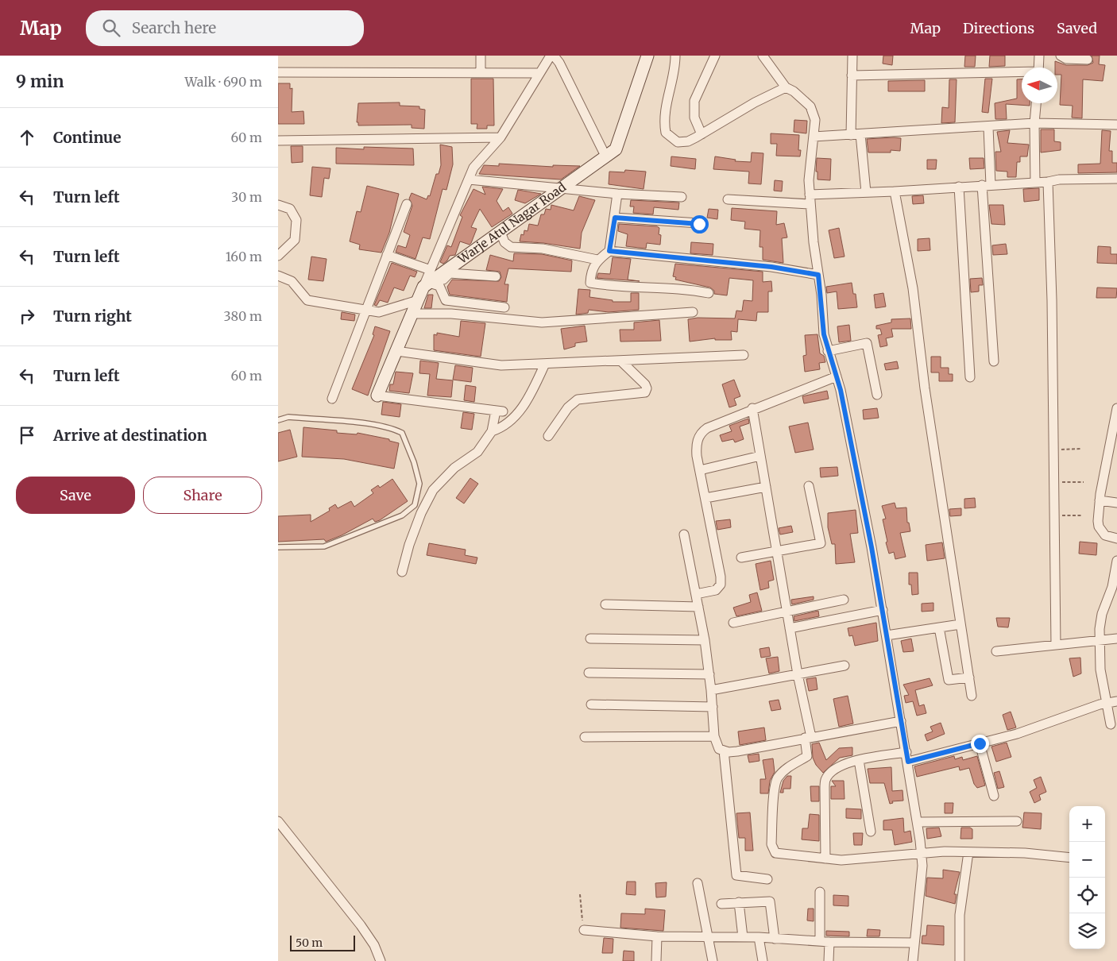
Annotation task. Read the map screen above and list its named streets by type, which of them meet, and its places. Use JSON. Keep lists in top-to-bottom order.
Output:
{
  "streets": {
    "street": ["Warje Atul Nagar Road"]
  },
  "scale_bar": "50 m",
  "north": "left",
  "page": {
    "header": "Map",
    "search": "Search here",
    "nav": ["Map", "Directions", "Saved"],
    "heading": ["9 min", "Walk · 690 m"],
    "list": [
      ["Continue", "60 m"],
      ["Turn left", "30 m"],
      ["Turn left", "160 m"],
      ["Turn right", "380 m"],
      ["Turn left", "60 m"],
      "Arrive at destination"
    ],
    "buttons": ["Save", "Share"],
    "map_buttons": ["+", "−"],
    "scale": "50 m"
  }
}
